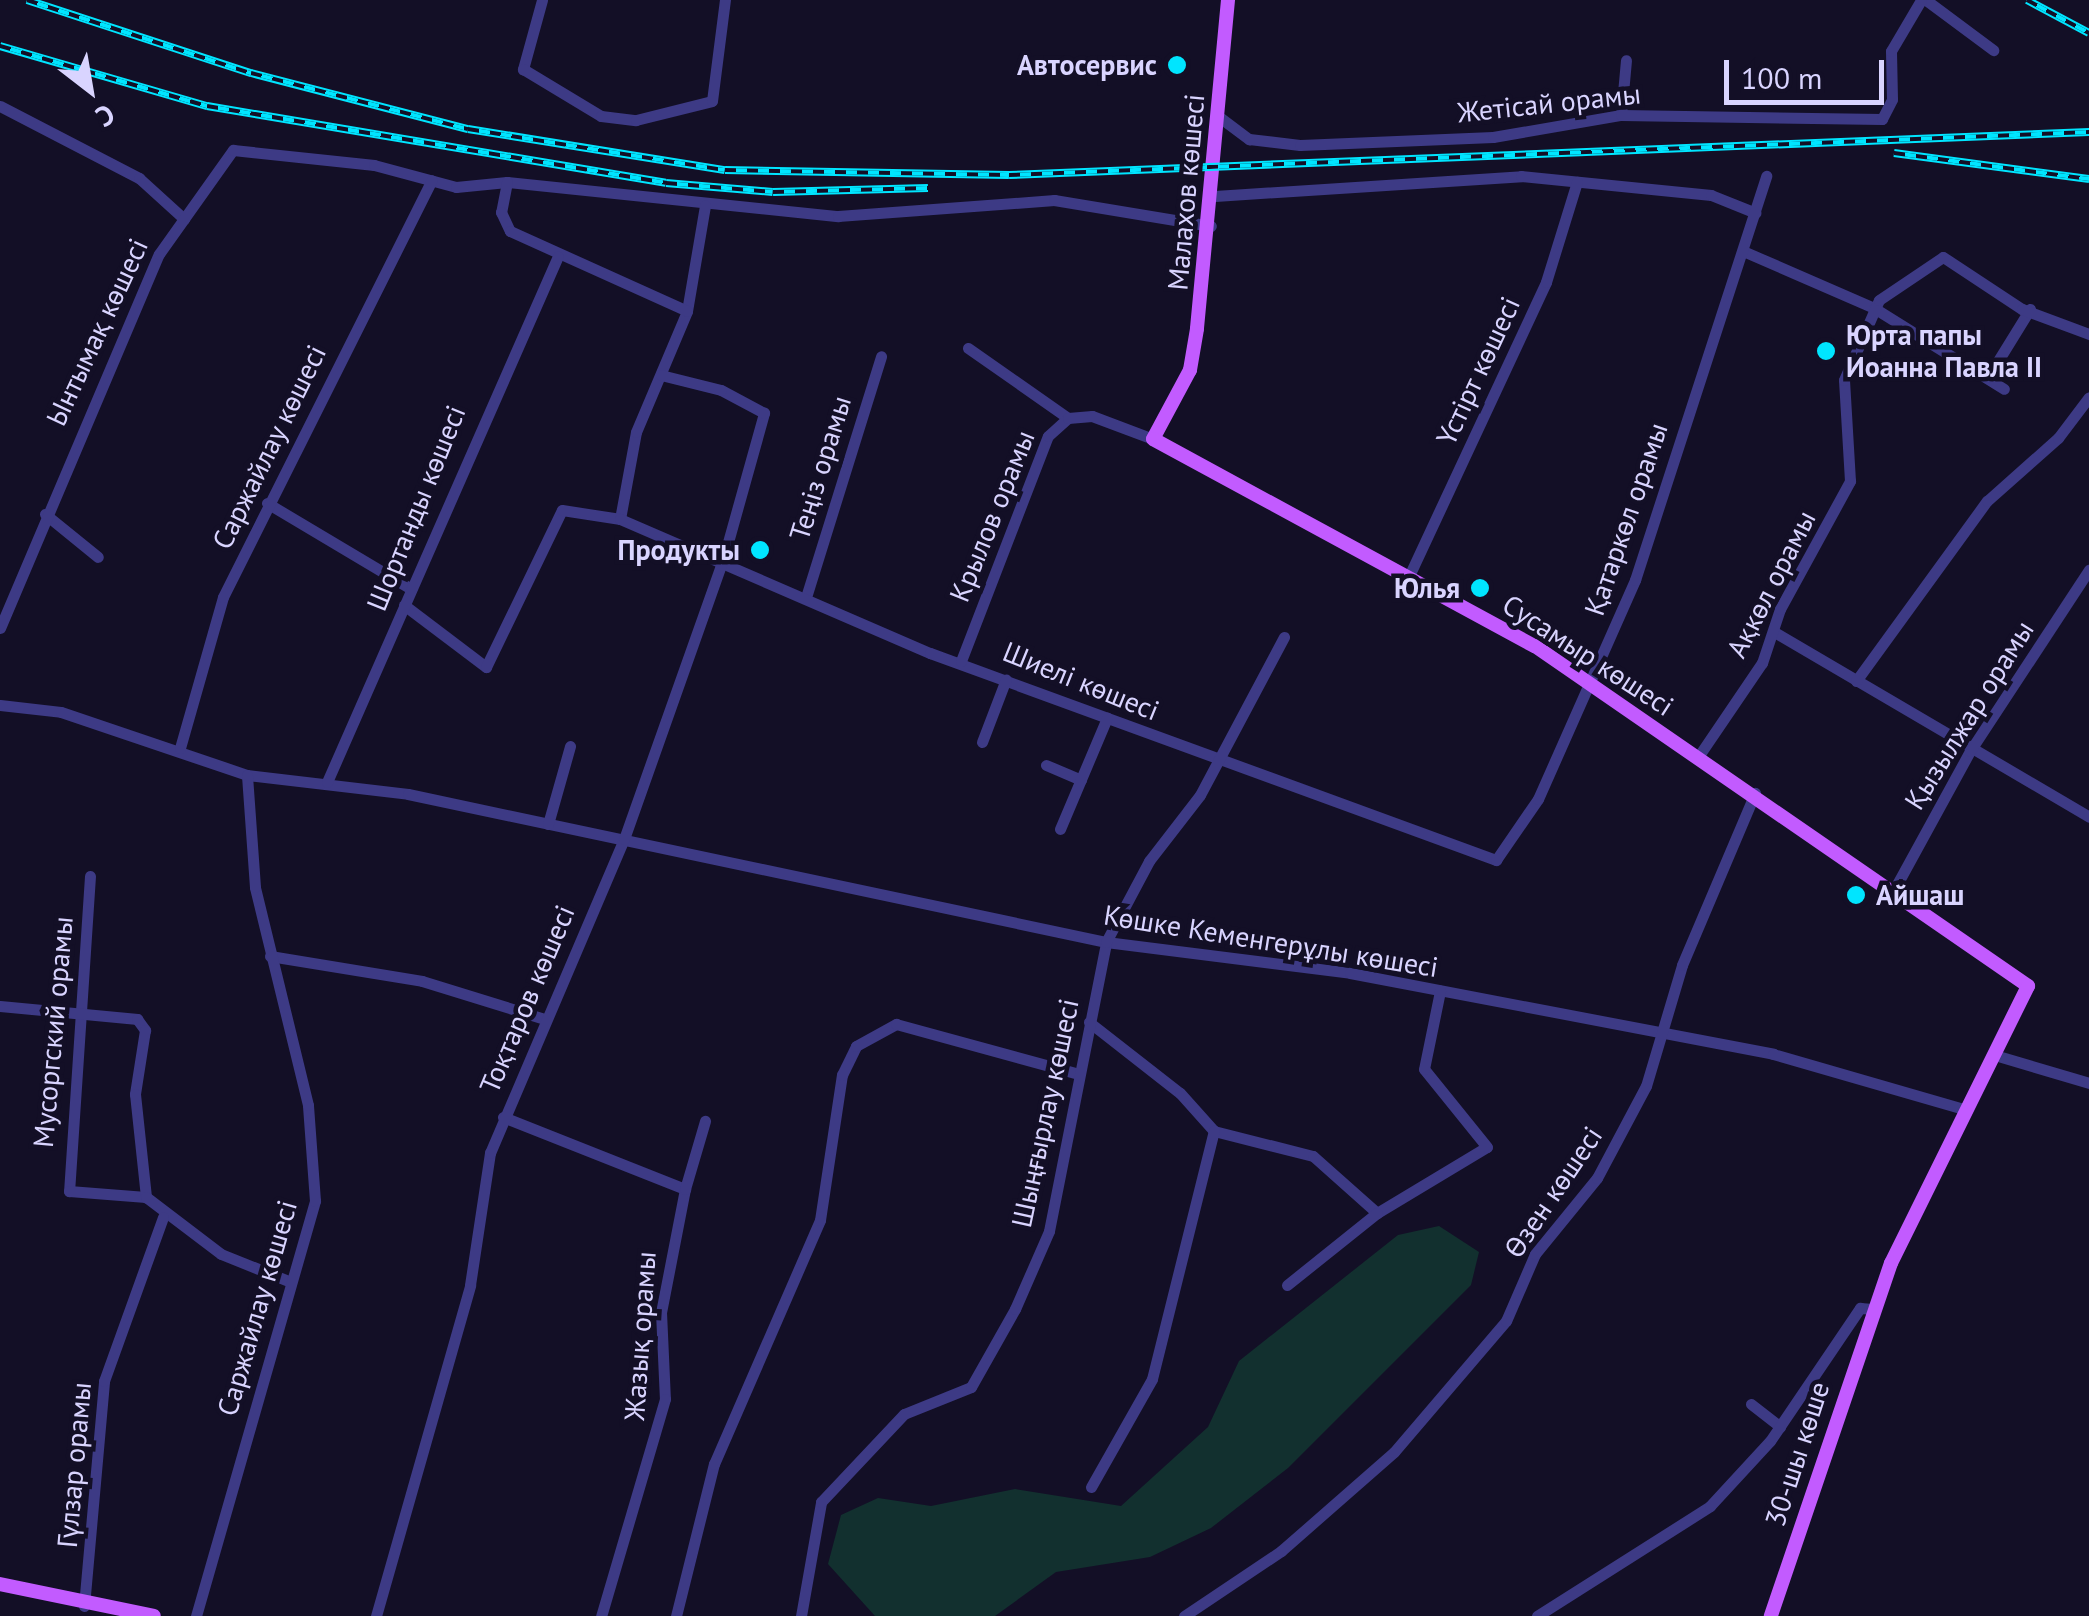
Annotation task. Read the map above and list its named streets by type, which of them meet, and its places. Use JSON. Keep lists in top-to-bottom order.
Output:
{
  "streets": {
    "main road": ["Малахов көшесі", "Сусамыр көшесі", "30-шы көше"],
    "street": [
      "Жетісай орамы",
      "Ынтымақ көшесі",
      "Үстірт көшесі",
      "Саржайлау көшесі",
      "Теңіз орамы",
      "Шортанды көшесі",
      "Крылов орамы",
      "Қатаркөл орамы",
      "Ақкөл орамы",
      "Шиелі көшесі",
      "Қызылжар орамы",
      "Көшке Кеменгерұлы көшесі",
      "Тоқтаров көшесі",
      "Мусоргский орамы",
      "Шыңғырлау көшесі",
      "Өзен көшесі",
      "Жазық орамы",
      "Гүлзар орамы"
    ]
  },
  "crossings": [
    ["Жетісай орамы", "Малахов көшесі"],
    ["Малахов көшесі", "Ынтымақ көшесі"],
    ["Малахов көшесі", "Сусамыр көшесі"],
    ["Ынтымақ көшесі", "Саржайлау көшесі"],
    ["Үстірт көшесі", "Сусамыр көшесі"],
    ["Саржайлау көшесі", "Көшке Кеменгерұлы көшесі"],
    ["Теңіз орамы", "Шиелі көшесі"],
    ["Шортанды көшесі", "Шиелі көшесі"],
    ["Шортанды көшесі", "Көшке Кеменгерұлы көшесі"],
    ["Крылов орамы", "Сусамыр көшесі"],
    ["Крылов орамы", "Шиелі көшесі"],
    ["Қатаркөл орамы", "Сусамыр көшесі"],
    ["Қатаркөл орамы", "Шиелі көшесі"],
    ["Ақкөл орамы", "Сусамыр көшесі"],
    ["Сусамыр көшесі", "Қызылжар орамы"],
    ["Сусамыр көшесі", "Өзен көшесі"],
    ["Шиелі көшесі", "Тоқтаров көшесі"],
    ["Көшке Кеменгерұлы көшесі", "Тоқтаров көшесі"],
    ["Көшке Кеменгерұлы көшесі", "Шыңғырлау көшесі"],
    ["Көшке Кеменгерұлы көшесі", "Өзен көшесі"]
  ],
  "places": [
    "Автосервис",
    "Юрта папы Иоанна Павла II",
    "Продукты",
    "Юлья",
    "Айшаш"
  ],
  "scale_bar": "100 m",
  "north": "bottom right"
}
